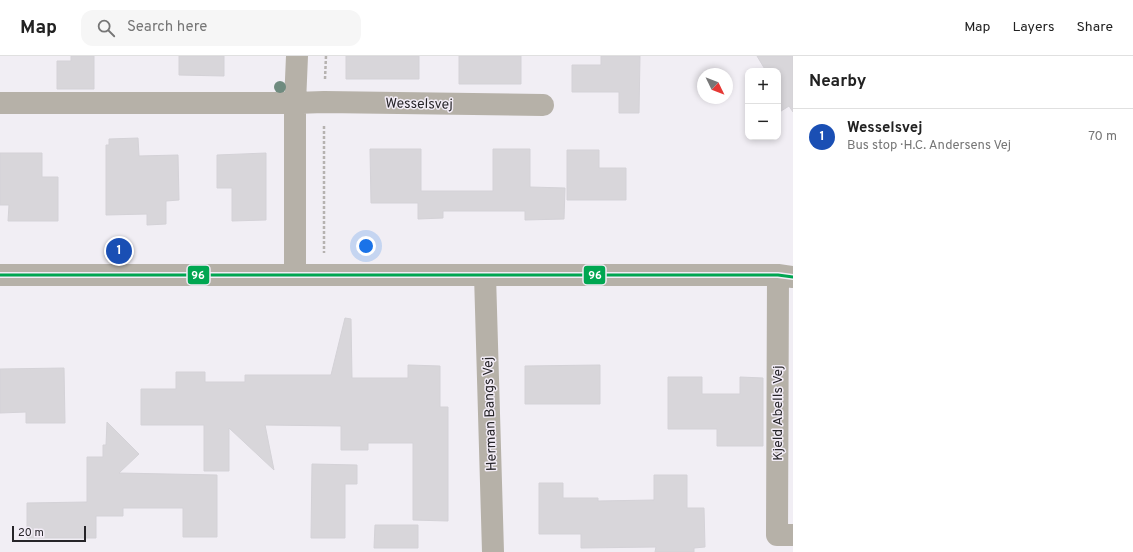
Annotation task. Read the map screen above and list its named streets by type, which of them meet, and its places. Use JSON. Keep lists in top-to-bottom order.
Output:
{
  "streets": {
    "street": ["Wesselsvej", "Kjeld Abells Vej", "Herman Bangs Vej"]
  },
  "lines": ["transit line 96"],
  "scale_bar": "20 m",
  "north": "bottom right",
  "page": {
    "header": "Map",
    "search": "Search here",
    "nav": ["Map", "Layers", "Share"],
    "heading": "Nearby",
    "map_buttons": ["+", "−"],
    "list": [
      {
        "mark": "1",
        "name": "Wesselsvej",
        "note": "Bus stop · H.C. Andersens Vej",
        "value": "70 m"
      }
    ],
    "pins": "1",
    "scale": "20 m"
  }
}
